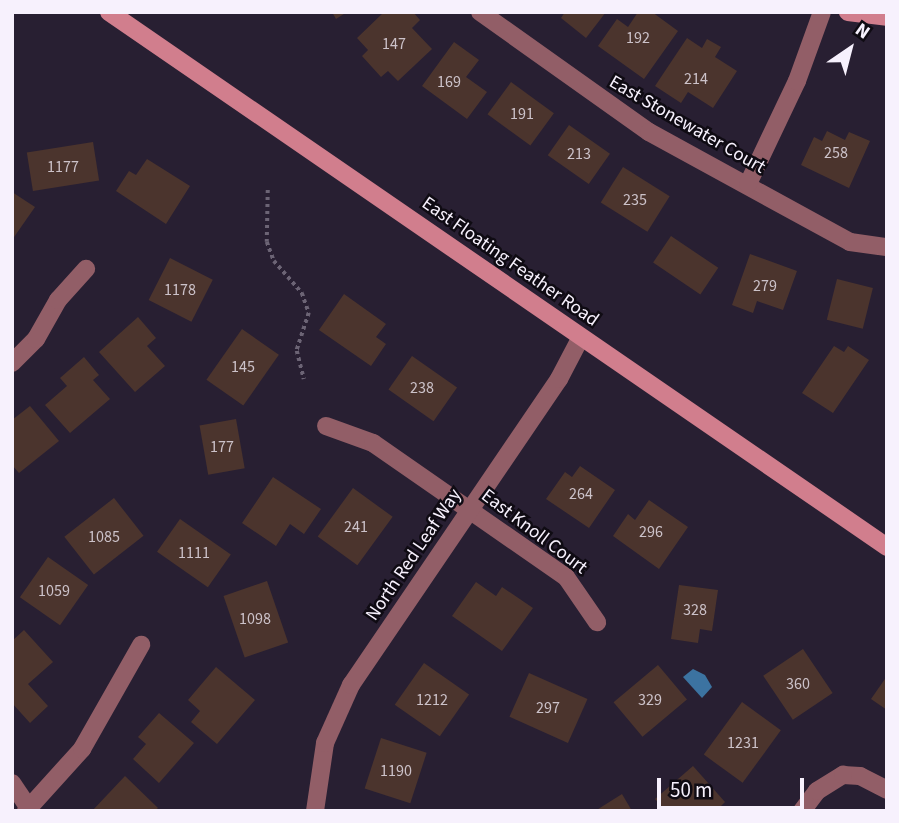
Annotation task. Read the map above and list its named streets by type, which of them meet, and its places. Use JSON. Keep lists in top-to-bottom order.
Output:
{
  "streets": {
    "main road": ["East Floating Feather Road"],
    "street": ["East Stonewater Court", "East Knoll Court", "North Red Leaf Way"]
  },
  "crossings": [
    ["East Floating Feather Road", "North Red Leaf Way"],
    ["East Knoll Court", "North Red Leaf Way"]
  ],
  "house_numbers": [
    "192",
    "147",
    "214",
    "169",
    "191",
    "258",
    "213",
    "1177",
    "235",
    "279",
    "1178",
    "145",
    "238",
    "177",
    "264",
    "241",
    "296",
    "1085",
    "1111",
    "1059",
    "328",
    "1098",
    "360",
    "1212",
    "329",
    "297",
    "1231",
    "1190"
  ],
  "scale_bar": "50 m",
  "north": "top right"
}
